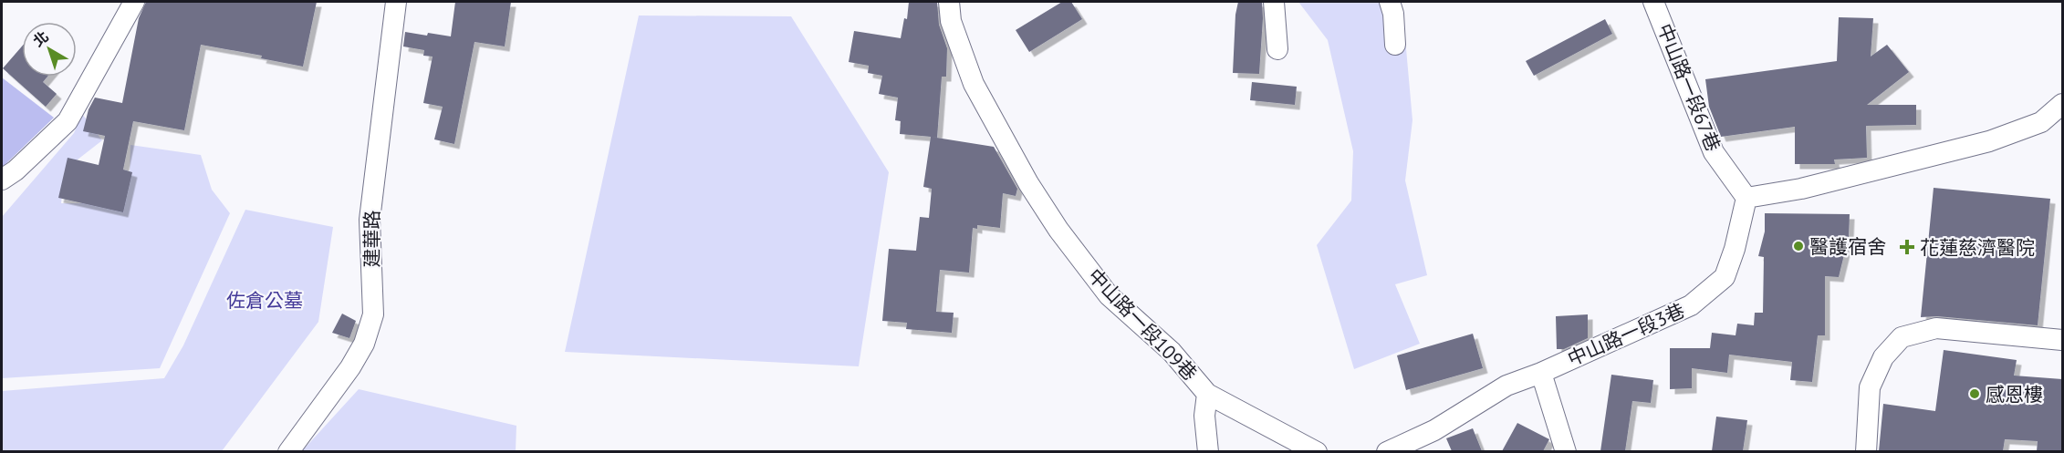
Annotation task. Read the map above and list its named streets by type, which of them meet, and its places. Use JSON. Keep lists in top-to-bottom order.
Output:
{
  "streets": {
    "street": [
      "中山路一段67巷",
      "建華路",
      "中山路一段109巷",
      "中山路一段3巷"
    ]
  },
  "crossings": [
    ["中山路一段67巷", "中山路一段3巷"]
  ],
  "parks": ["佐倉公墓"],
  "places": {
    "other": ["醫護宿舍", "感恩樓"],
    "health": ["花蓮慈濟醫院"]
  },
  "north": "top left"
}
